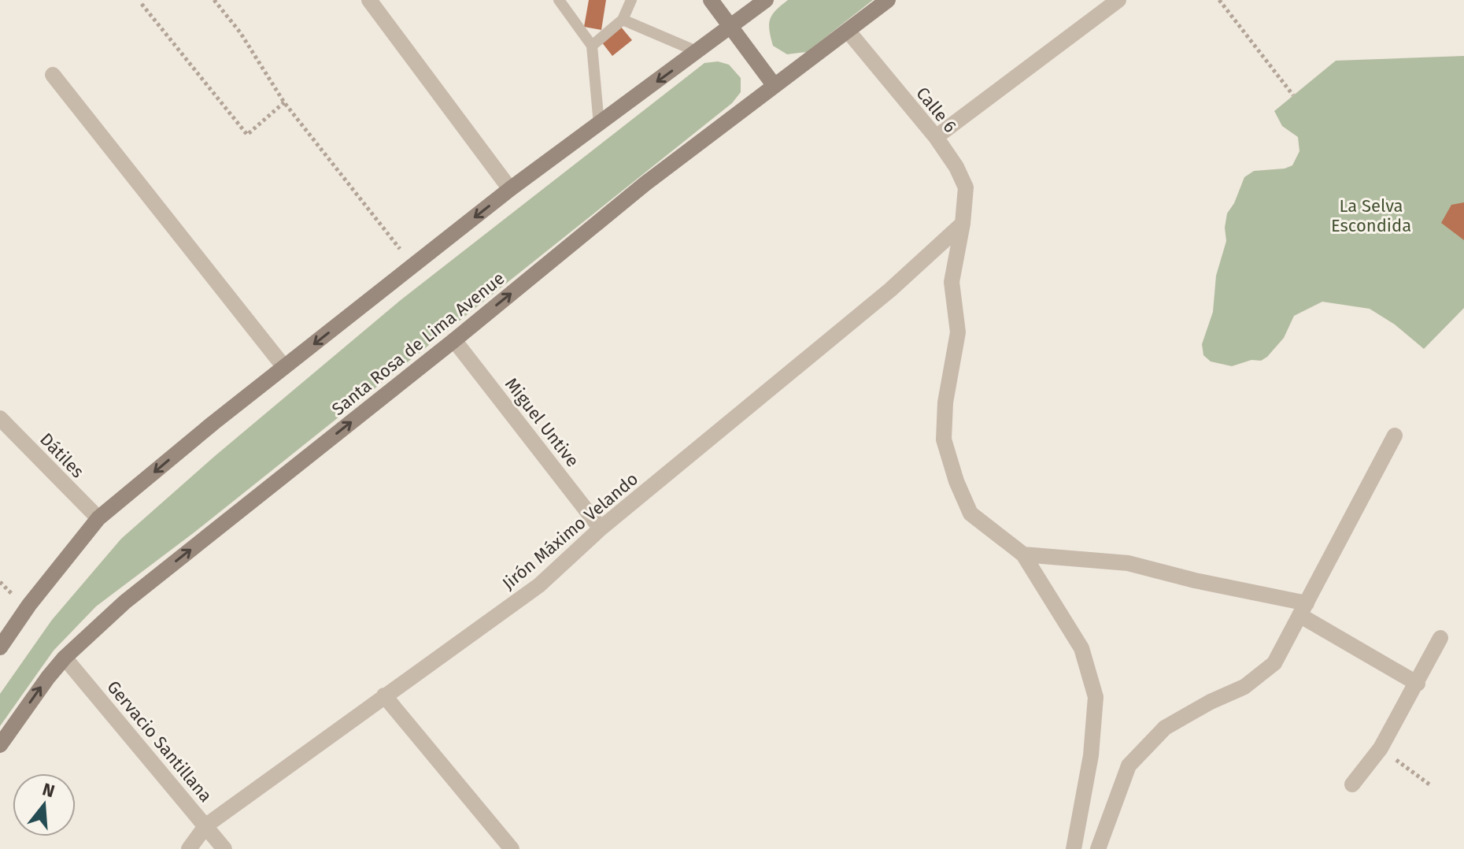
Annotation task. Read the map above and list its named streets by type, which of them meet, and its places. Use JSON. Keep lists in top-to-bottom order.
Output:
{
  "streets": {
    "main road": ["Santa Rosa de Lima Avenue"],
    "street": [
      "Calle 6",
      "Miguel Untive",
      "Dátiles",
      "Jirón Máximo Velando",
      "Gervacio Santillana"
    ]
  },
  "crossings": [
    ["Calle 6", "Santa Rosa de Lima Avenue"],
    ["Calle 6", "Jirón Máximo Velando"],
    ["Santa Rosa de Lima Avenue", "Miguel Untive"],
    ["Santa Rosa de Lima Avenue", "Gervacio Santillana"],
    ["Miguel Untive", "Jirón Máximo Velando"],
    ["Jirón Máximo Velando", "Gervacio Santillana"]
  ],
  "parks": ["La Selva Escondida"],
  "north": "top"
}
